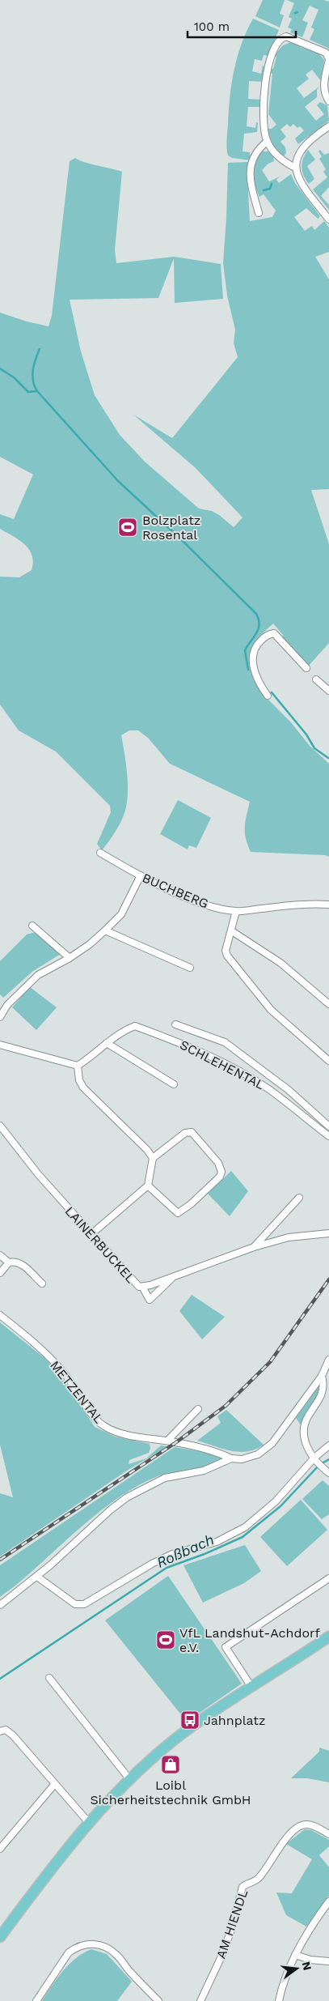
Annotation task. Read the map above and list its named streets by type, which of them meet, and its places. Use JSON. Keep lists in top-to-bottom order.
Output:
{
  "streets": {
    "street": [
      "BUCHBERG",
      "SCHLEHENTAL",
      "LAINERBUCKEL",
      "METZENTAL",
      "AM HIENDL"
    ]
  },
  "water": ["Roßbach"],
  "places": {
    "sports": ["Bolzplatz Rosental", "VfL Landshut-Achdorf e.V."],
    "bus stop": ["Jahnplatz"],
    "shop": ["Loibl Sicherheitstechnik GmbH"]
  },
  "scale_bar": "100 m",
  "north": "right"
}
